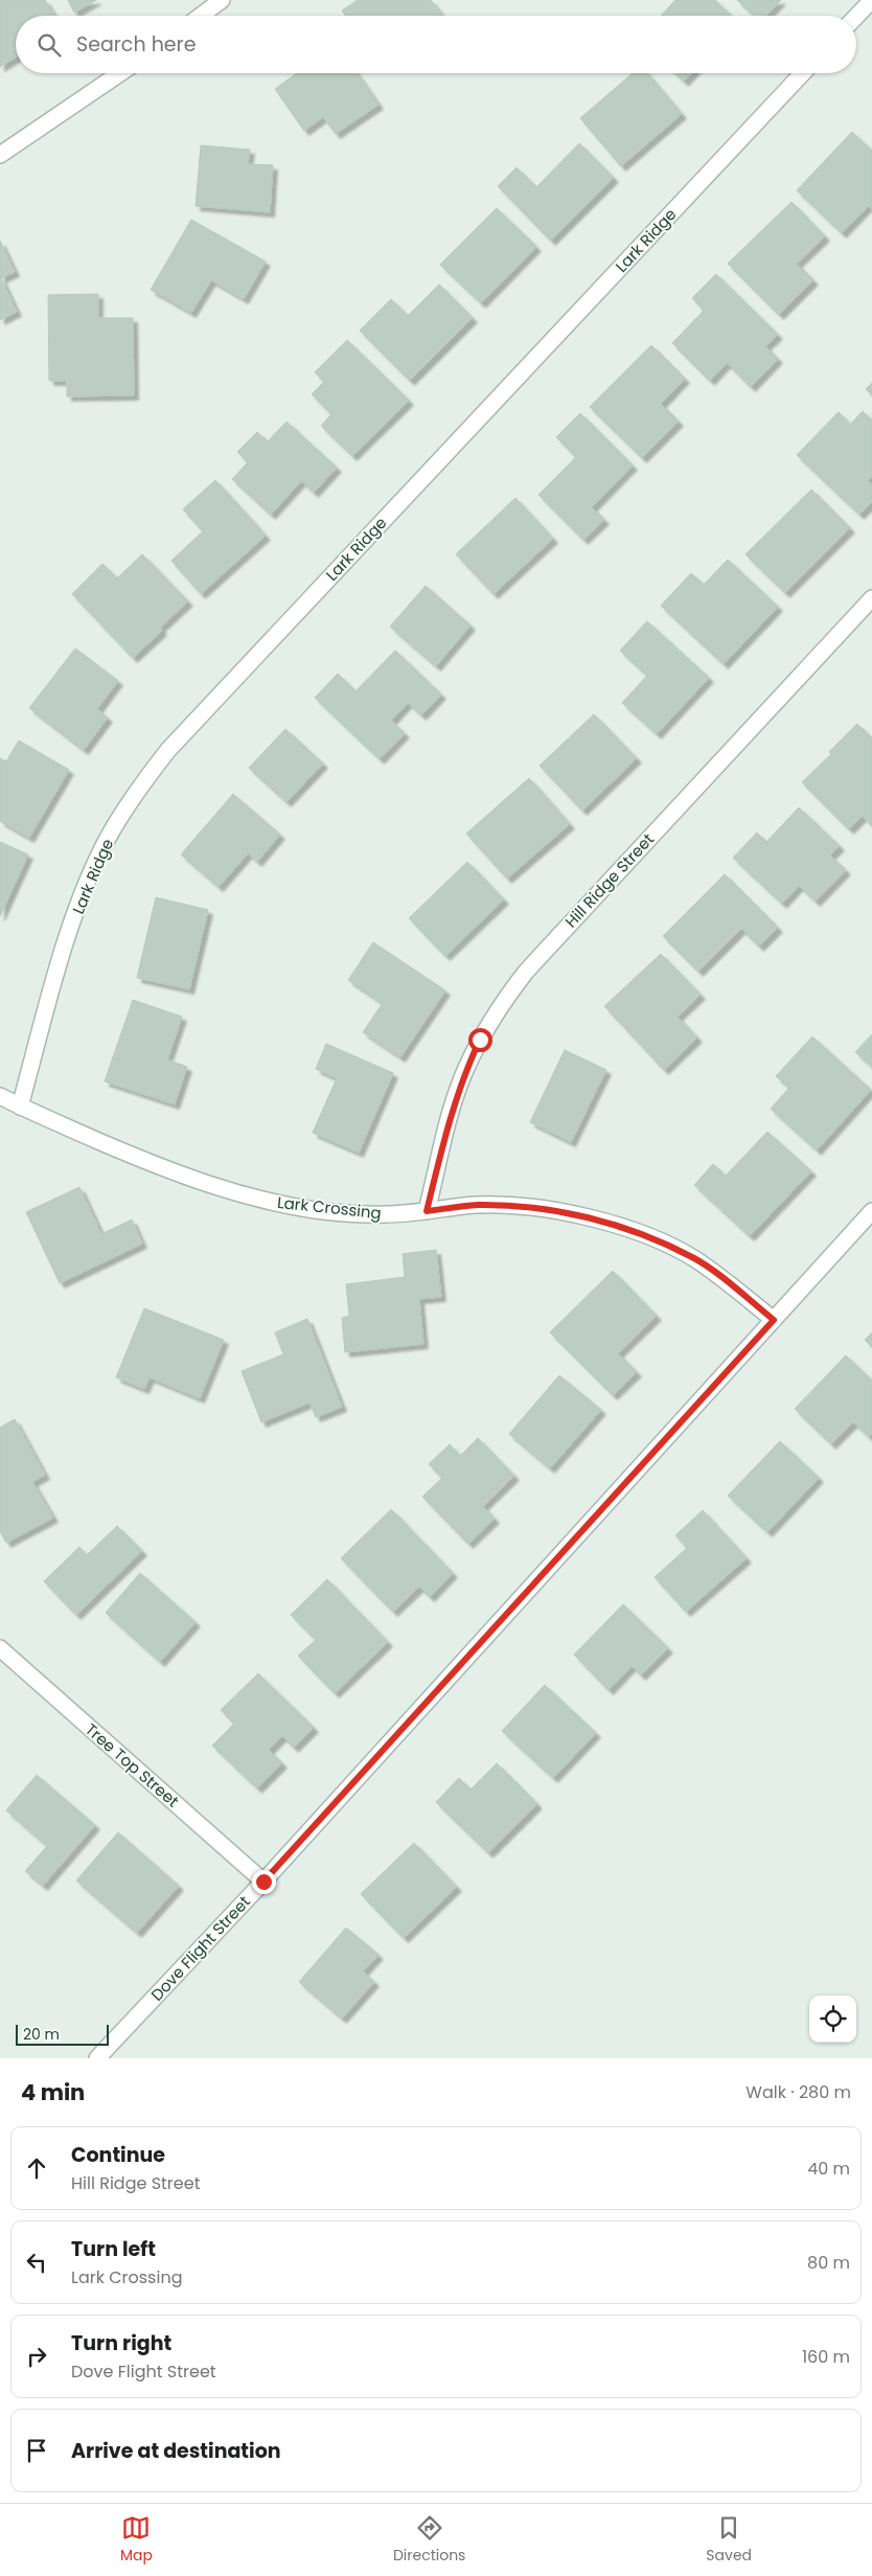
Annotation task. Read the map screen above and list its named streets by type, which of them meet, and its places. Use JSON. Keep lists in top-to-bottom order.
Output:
{
  "streets": {
    "street": [
      "Lark Ridge",
      "Hill Ridge Street",
      "Lark Crossing",
      "Tree Top Street",
      "Dove Flight Street"
    ]
  },
  "crossings": [
    ["Lark Ridge", "Lark Crossing"],
    ["Hill Ridge Street", "Lark Crossing"],
    ["Lark Crossing", "Dove Flight Street"],
    ["Tree Top Street", "Dove Flight Street"]
  ],
  "scale_bar": "20 m",
  "page": {
    "search": "Search here",
    "scale": "20 m",
    "heading": ["4 min", "Walk · 280 m"],
    "list": [
      ["Continue", "Hill Ridge Street", "40 m"],
      ["Turn left", "Lark Crossing", "80 m"],
      ["Turn right", "Dove Flight Street", "160 m"],
      "Arrive at destination"
    ],
    "nav": ["Map", "Directions", "Saved"]
  }
}
